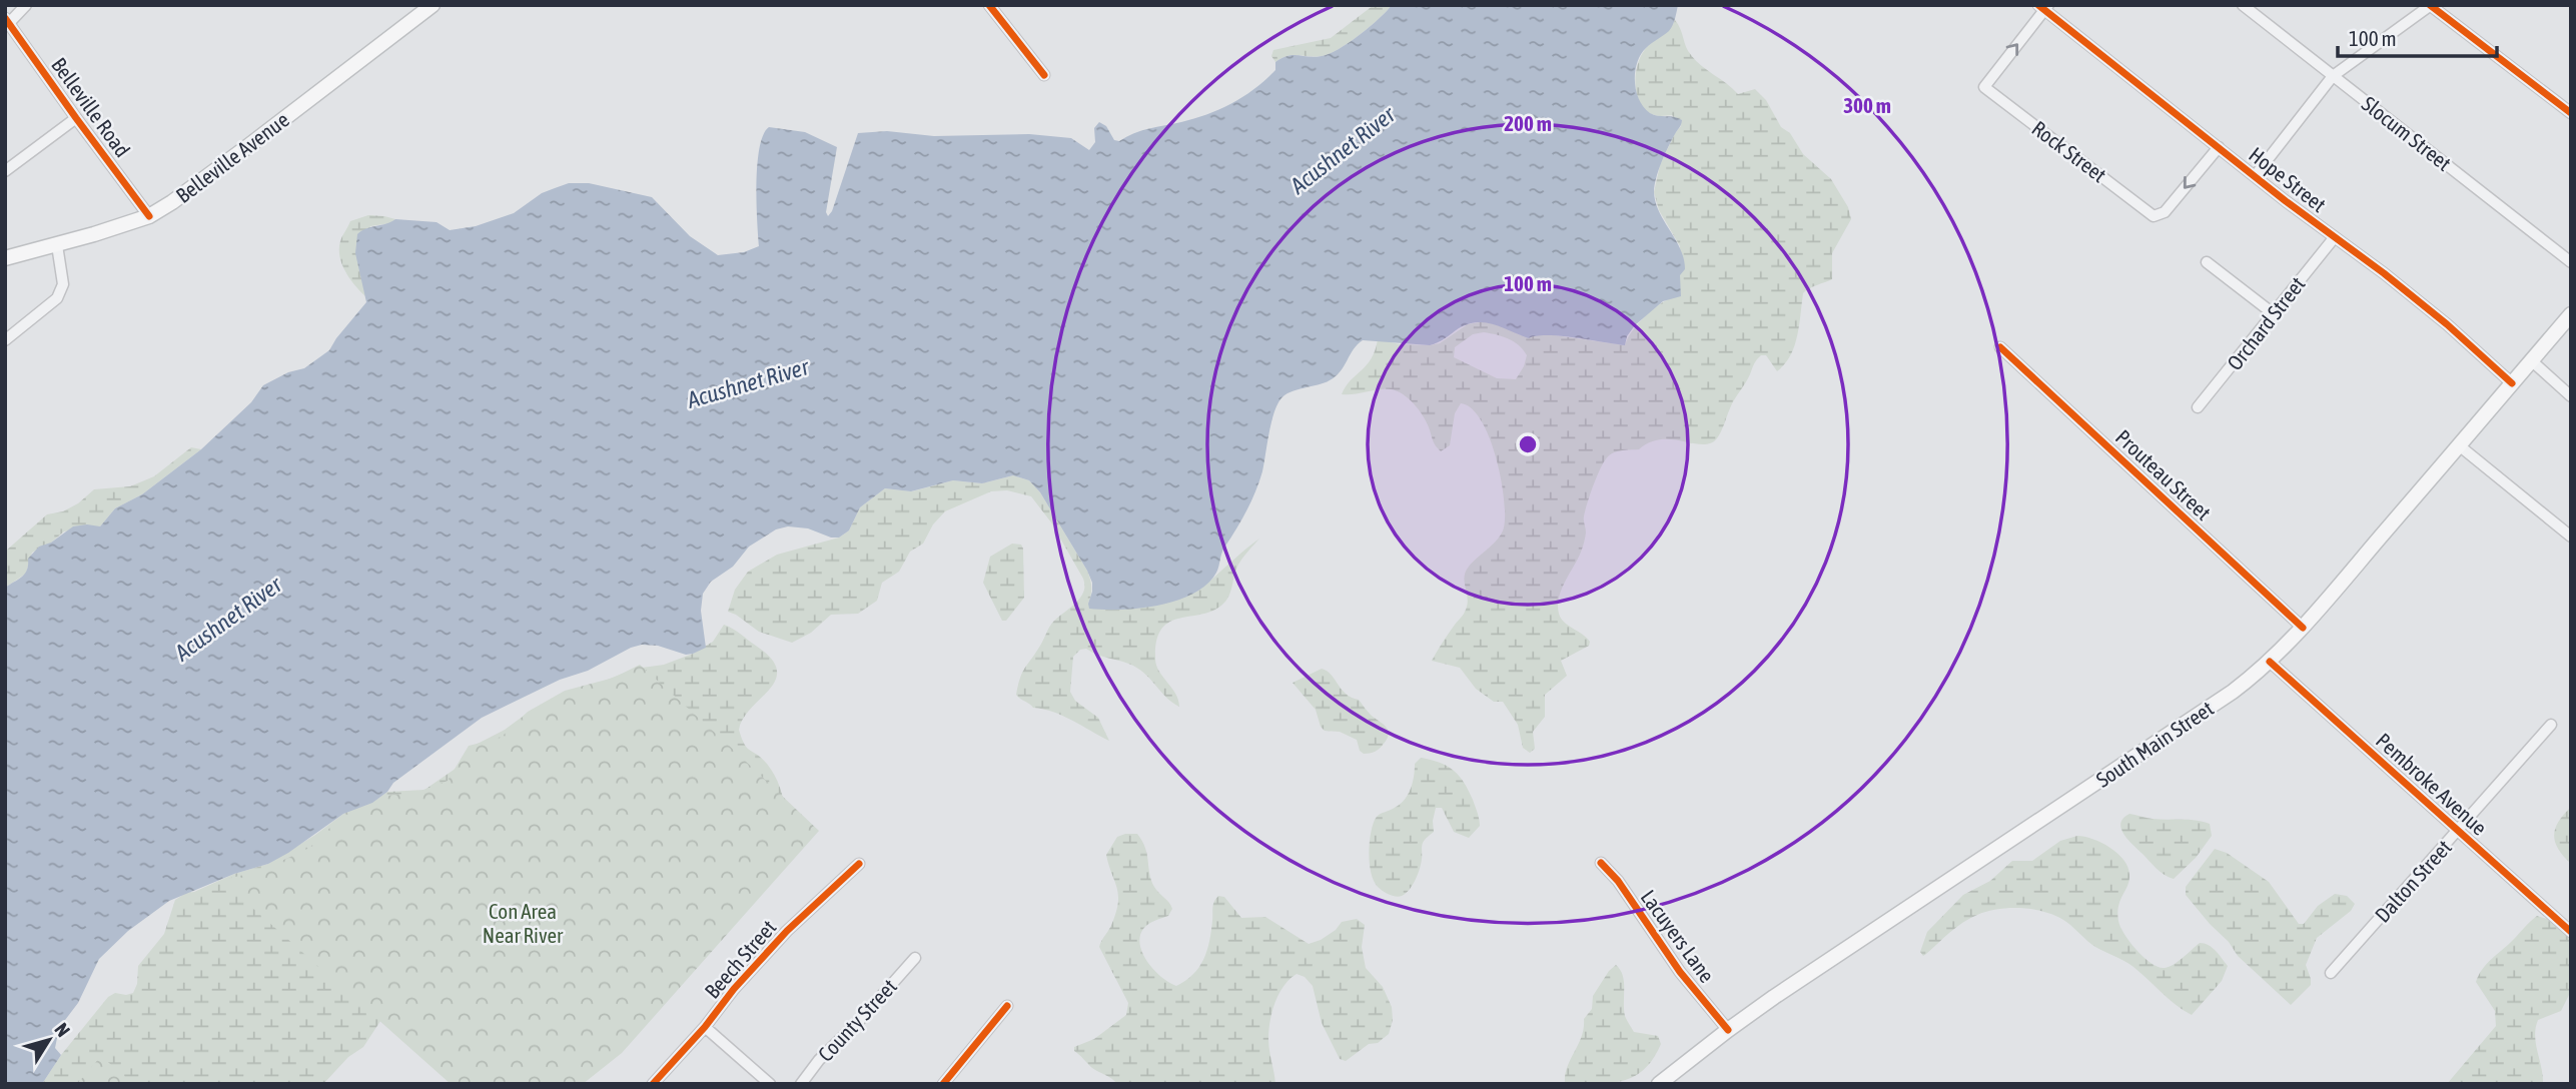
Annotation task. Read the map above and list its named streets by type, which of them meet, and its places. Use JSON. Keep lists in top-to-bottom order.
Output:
{
  "streets": {
    "main road": ["Belleville Avenue", "South Main Street"],
    "street": [
      "Belleville Road",
      "Slocum Street",
      "Rock Street",
      "Hope Street",
      "Orchard Street",
      "Prouteau Street",
      "Pembroke Avenue",
      "Dalton Street",
      "Lacuyers Lane",
      "Beech Street",
      "County Street"
    ]
  },
  "crossings": [
    ["Belleville Road", "Belleville Avenue"],
    ["Rock Street", "Hope Street"],
    ["Hope Street", "Orchard Street"],
    ["Hope Street", "South Main Street"],
    ["Prouteau Street", "South Main Street"],
    ["South Main Street", "Pembroke Avenue"],
    ["South Main Street", "Lacuyers Lane"],
    ["Pembroke Avenue", "Dalton Street"]
  ],
  "water": ["Acushnet River"],
  "parks": ["Con Area Near River"],
  "scale_bar": "100 m",
  "north": "top right",
  "rings": ["300 m", "200 m", "100 m"]
}
